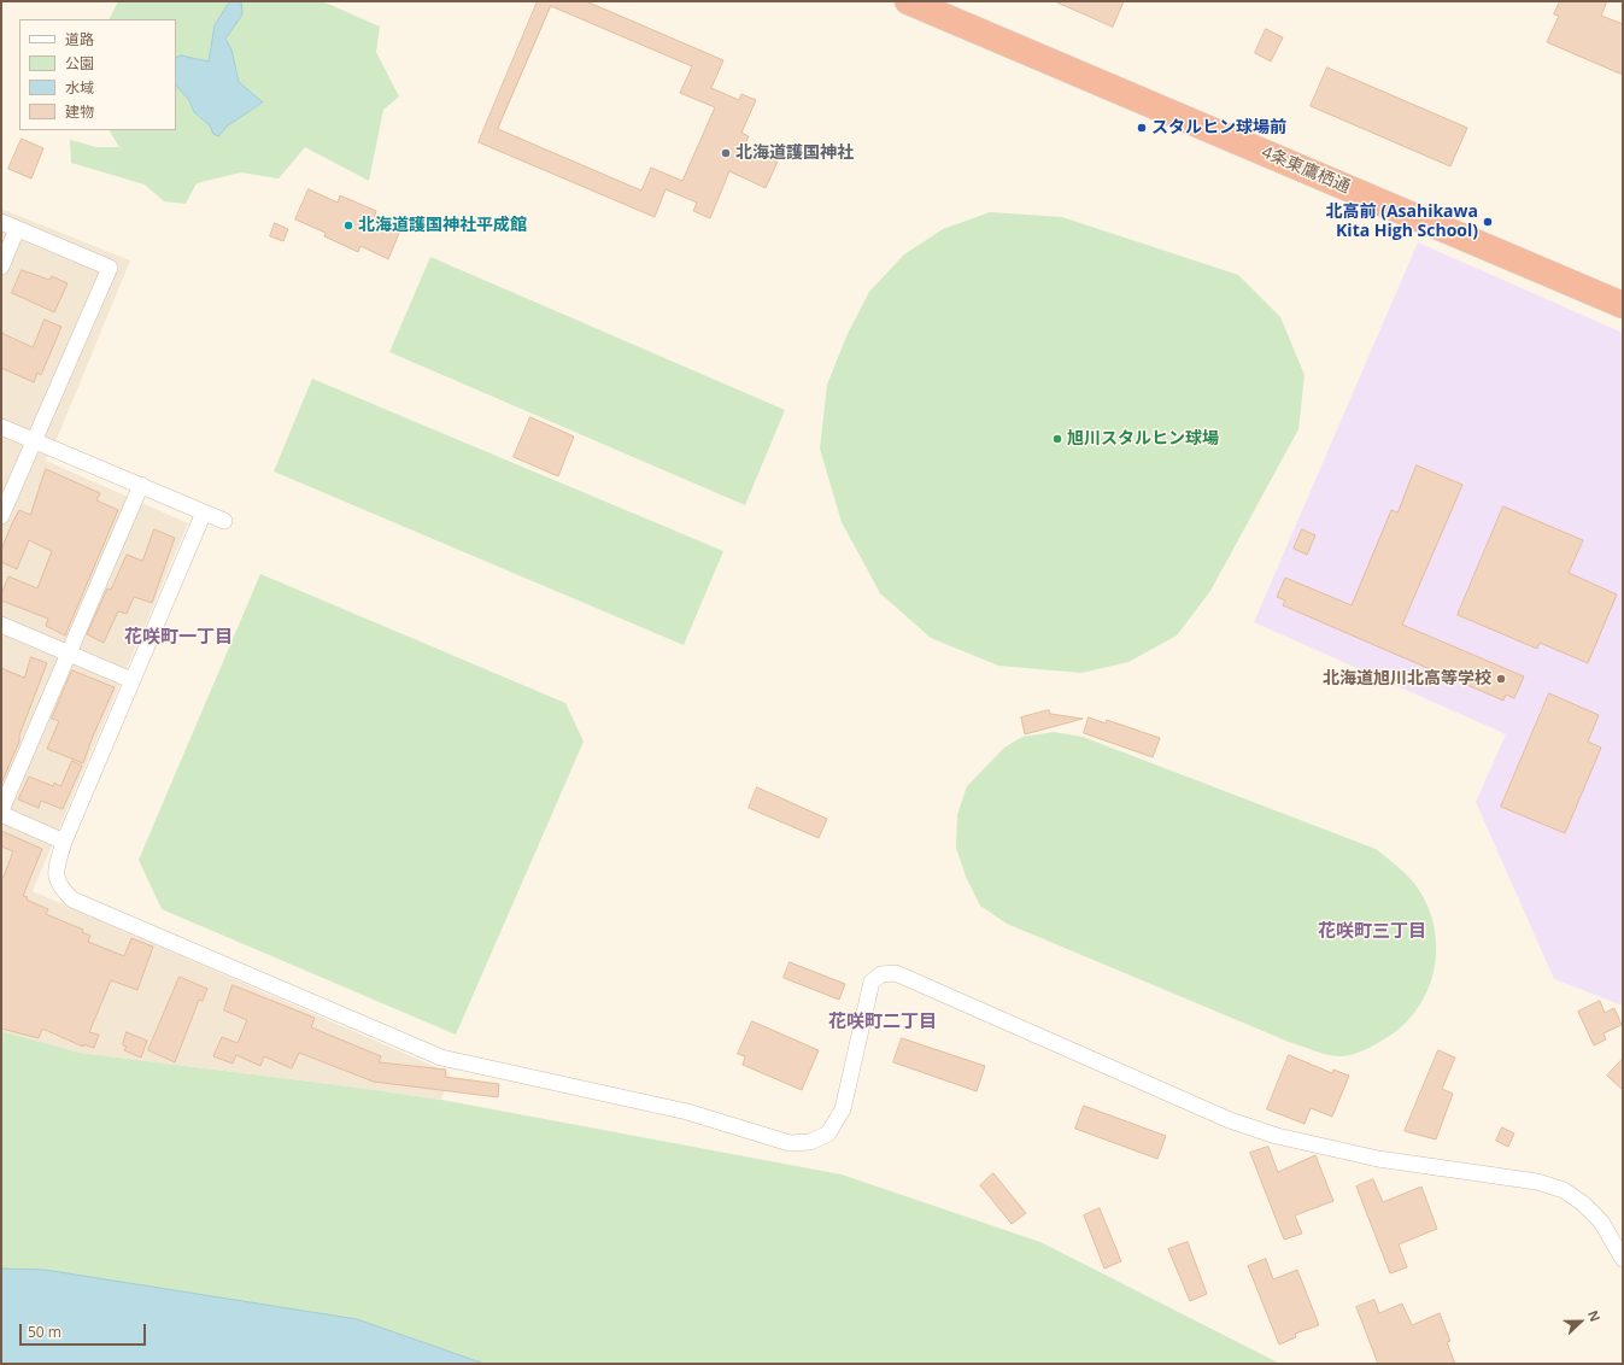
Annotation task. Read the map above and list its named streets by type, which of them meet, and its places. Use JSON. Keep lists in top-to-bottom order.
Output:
{
  "streets": {
    "highway": ["4条東鷹栖通"]
  },
  "districts": ["花咲町一丁目", "花咲町三丁目", "花咲町二丁目"],
  "places": [
    "スタルヒン球場前",
    "北海道護国神社",
    "北高前 (Asahikawa Kita High School)",
    "北海道護国神社平成館",
    "旭川スタルヒン球場",
    "北海道旭川北高等学校"
  ],
  "legend": [
    "道路",
    "公園",
    "水域",
    "建物"
  ],
  "scale_bar": "50 m",
  "north": "right"
}
